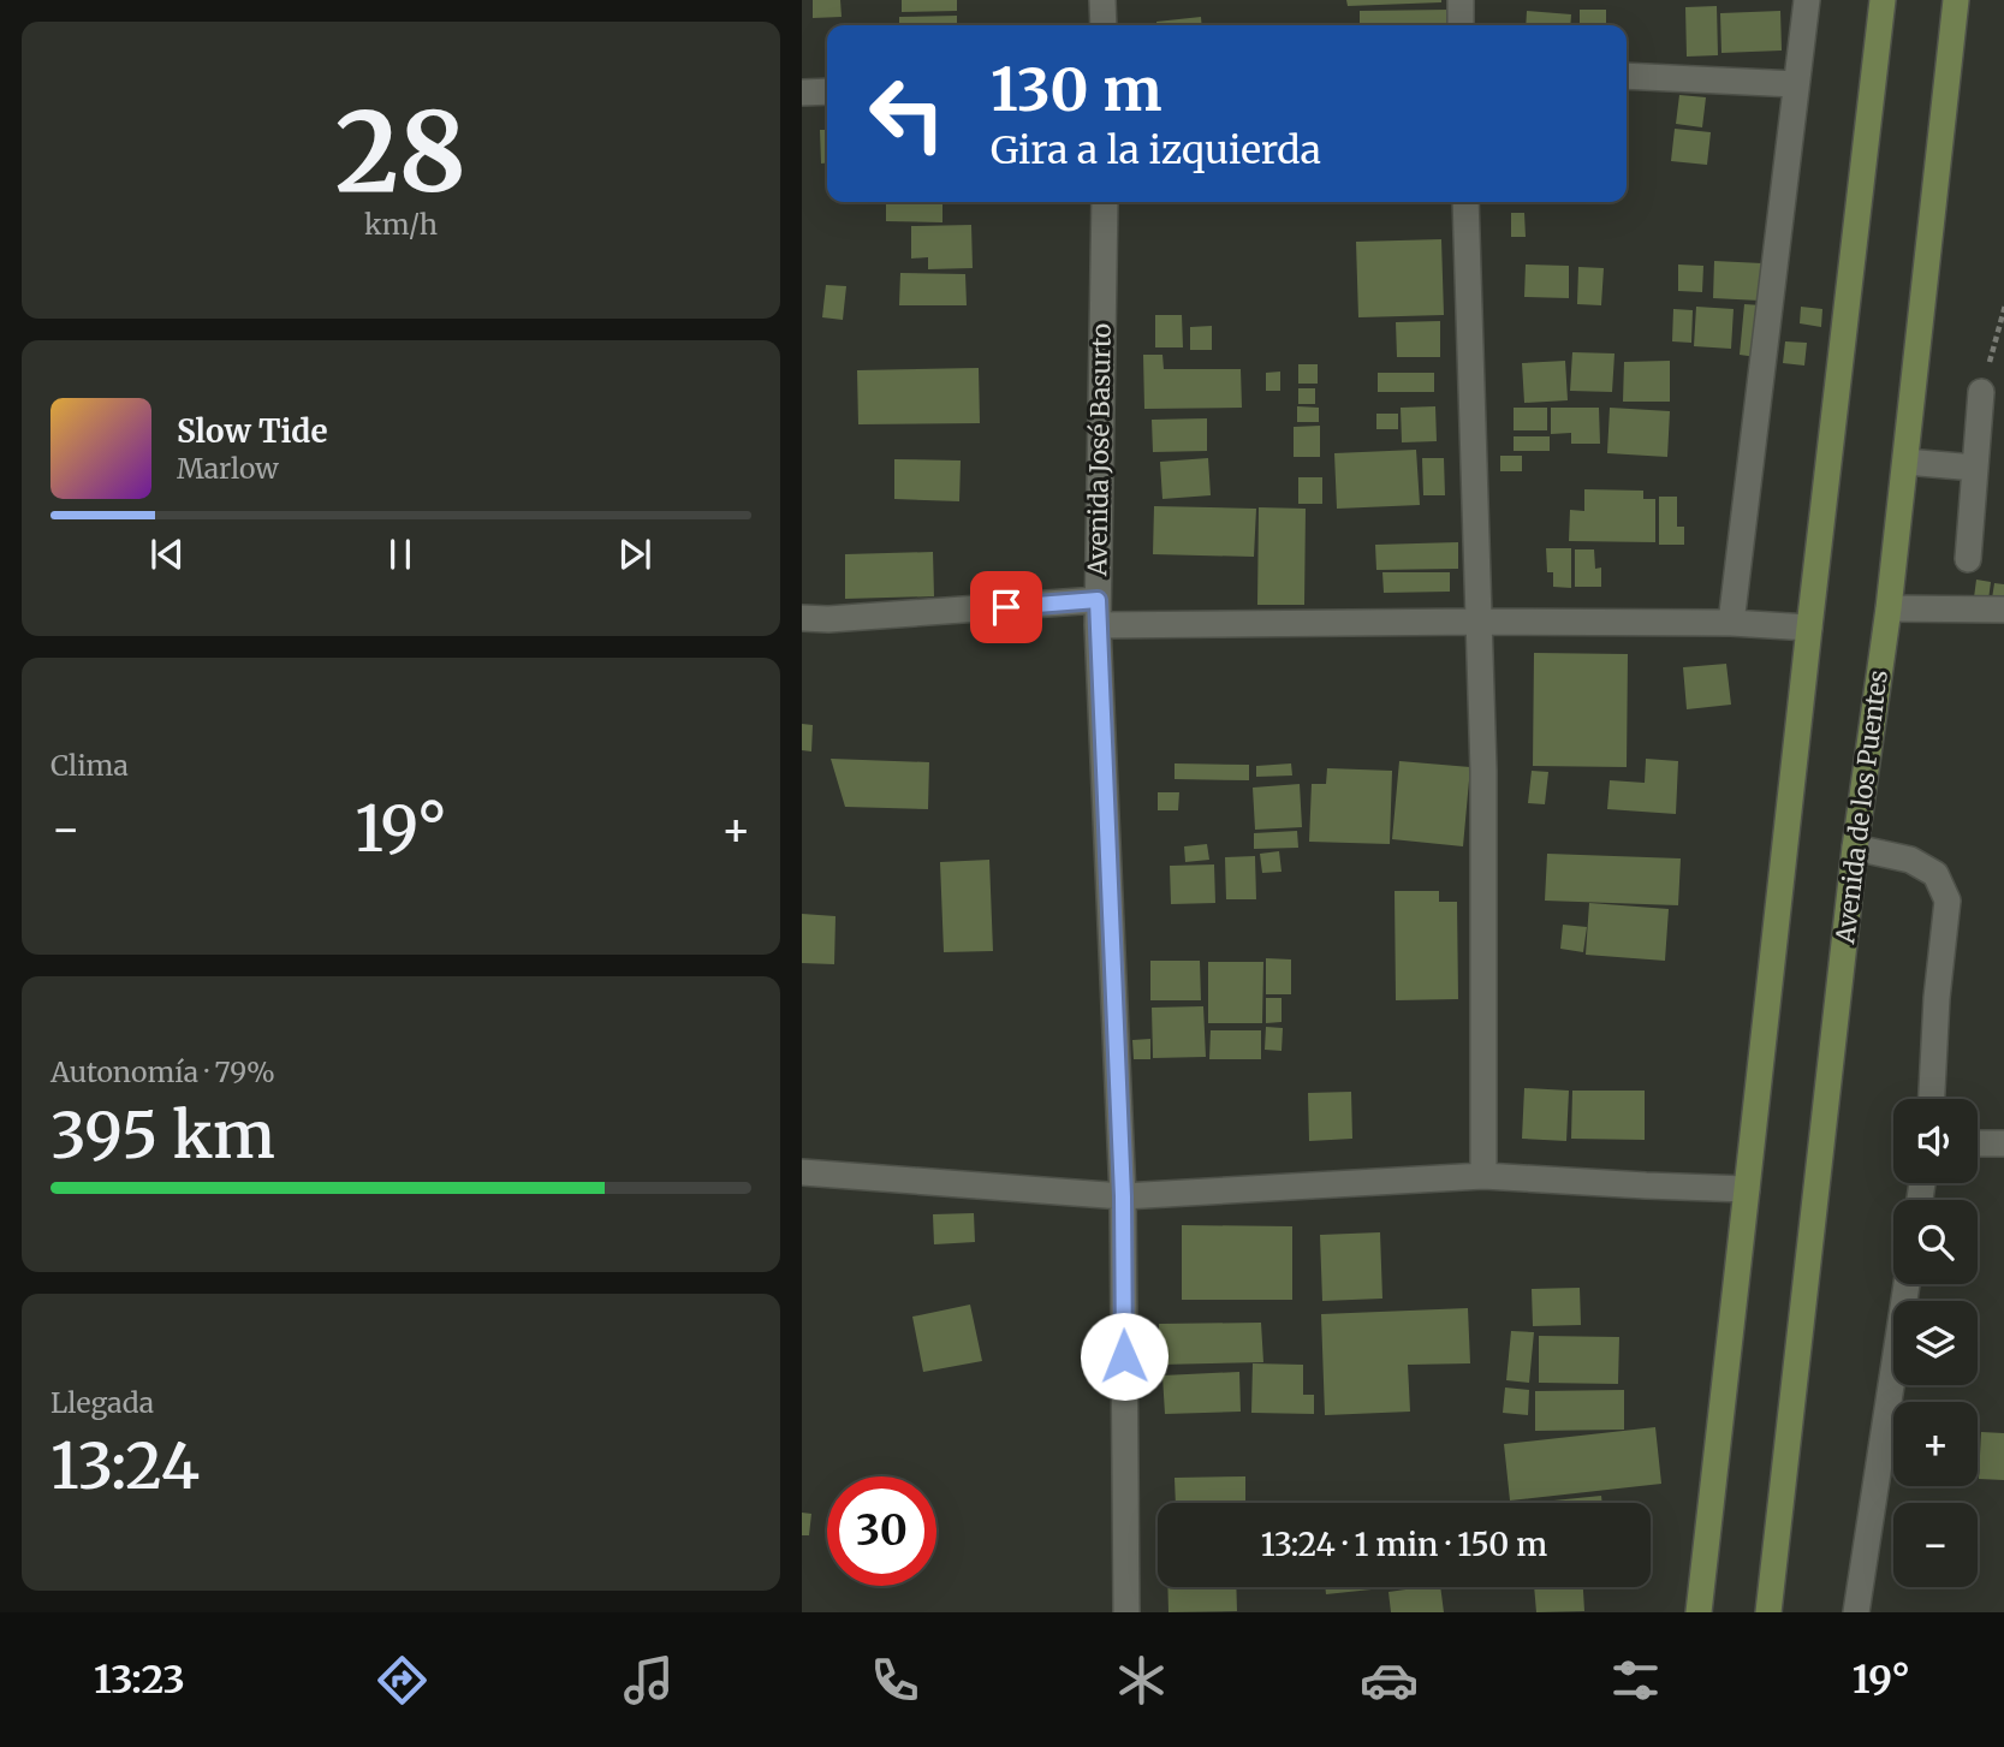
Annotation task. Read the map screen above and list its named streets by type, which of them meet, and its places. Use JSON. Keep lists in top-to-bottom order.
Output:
{
  "streets": {
    "main road": ["Avenida de los Puentes"],
    "street": ["Avenida José Basurto"]
  },
  "page": {
    "tile": [
      ["28", "km/h"],
      "Clima",
      ["Autonomía · 79%", "395 km"],
      ["Llegada", "13:24"]
    ],
    "turn": ["130 m", "Gira a la izquierda"],
    "song": ["Slow Tide", "Marlow"],
    "heat": ["−", "19°", "+"],
    "map_buttons": ["+", "−"],
    "limit": "30",
    "trip": "13:24 · 1 min · 150 m",
    "tabs": ["13:23", "19°"]
  }
}
